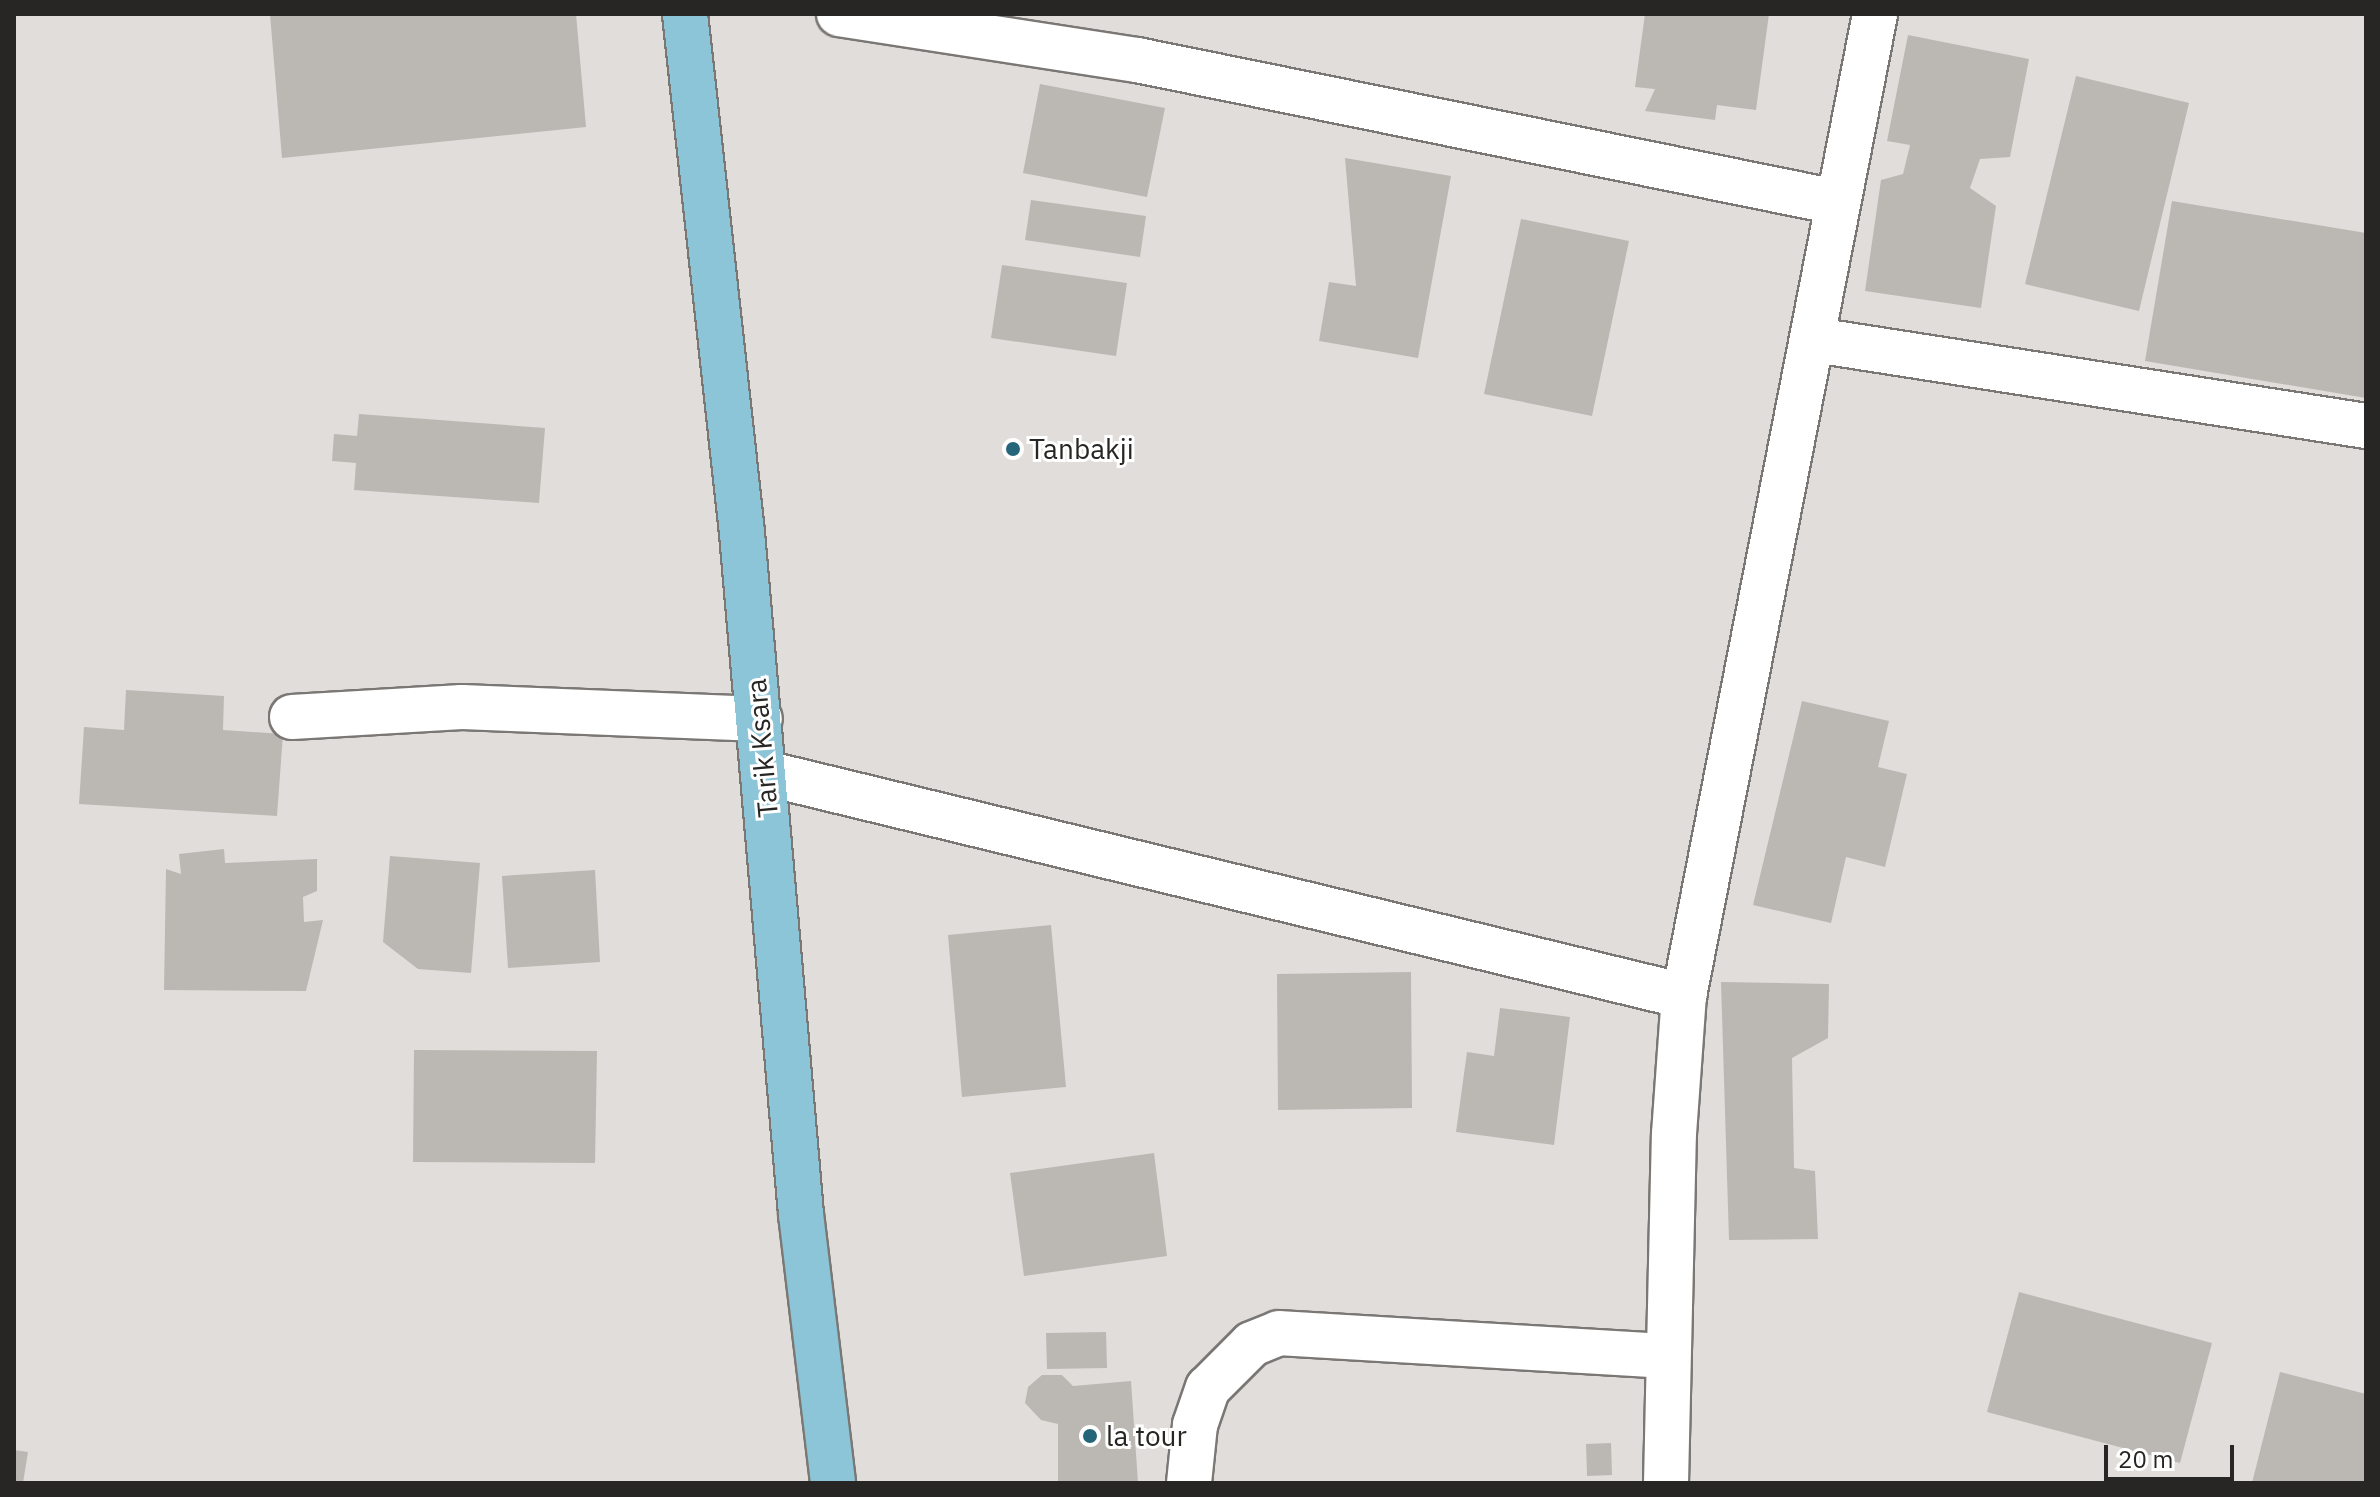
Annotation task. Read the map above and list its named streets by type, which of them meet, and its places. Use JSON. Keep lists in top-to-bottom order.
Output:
{
  "streets": {
    "main road": ["Tarik Ksara"]
  },
  "places": ["Tanbakji", "la tour"],
  "scale_bar": "20 m"
}
